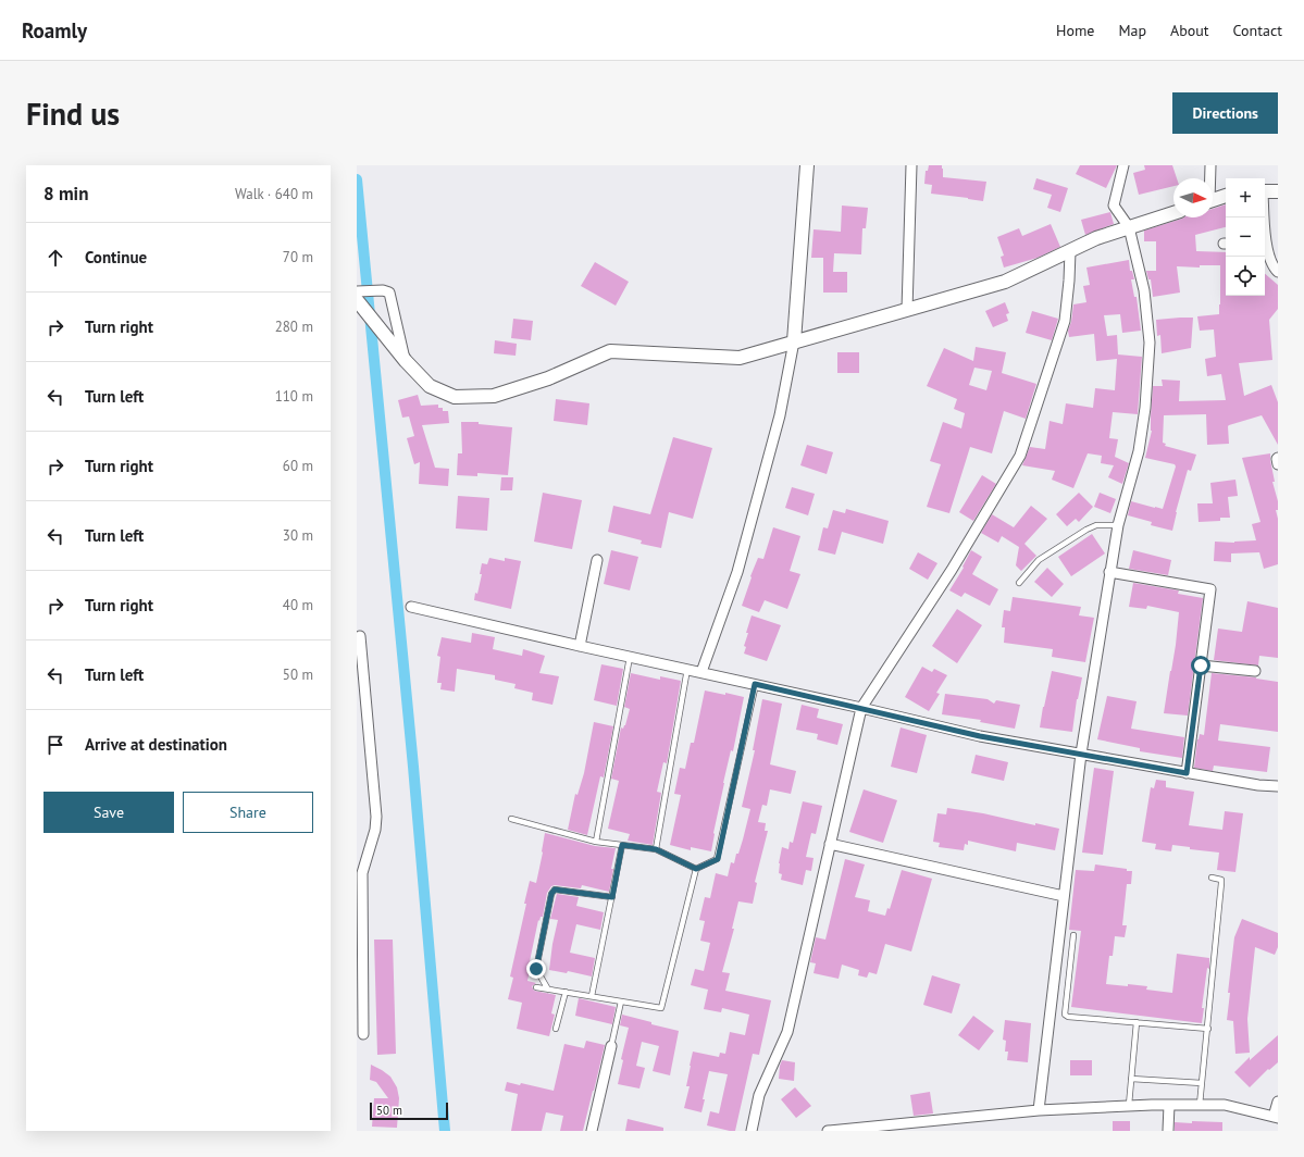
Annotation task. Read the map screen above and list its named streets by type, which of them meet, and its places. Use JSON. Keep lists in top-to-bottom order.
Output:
{
  "scale_bar": "50 m",
  "north": "right",
  "page": {
    "header": "Roamly",
    "nav": [
      "Home",
      "Map",
      "About",
      "Contact"
    ],
    "buttons": [
      "Directions",
      ["Save", "Share"]
    ],
    "title": "Find us",
    "heading": ["8 min", "Walk · 640 m"],
    "map_buttons": ["+", "−"],
    "list": [
      ["Continue", "70 m"],
      ["Turn right", "280 m"],
      ["Turn left", "110 m"],
      ["Turn right", "60 m"],
      ["Turn left", "30 m"],
      ["Turn right", "40 m"],
      ["Turn left", "50 m"],
      "Arrive at destination"
    ],
    "scale": "50 m"
  }
}
